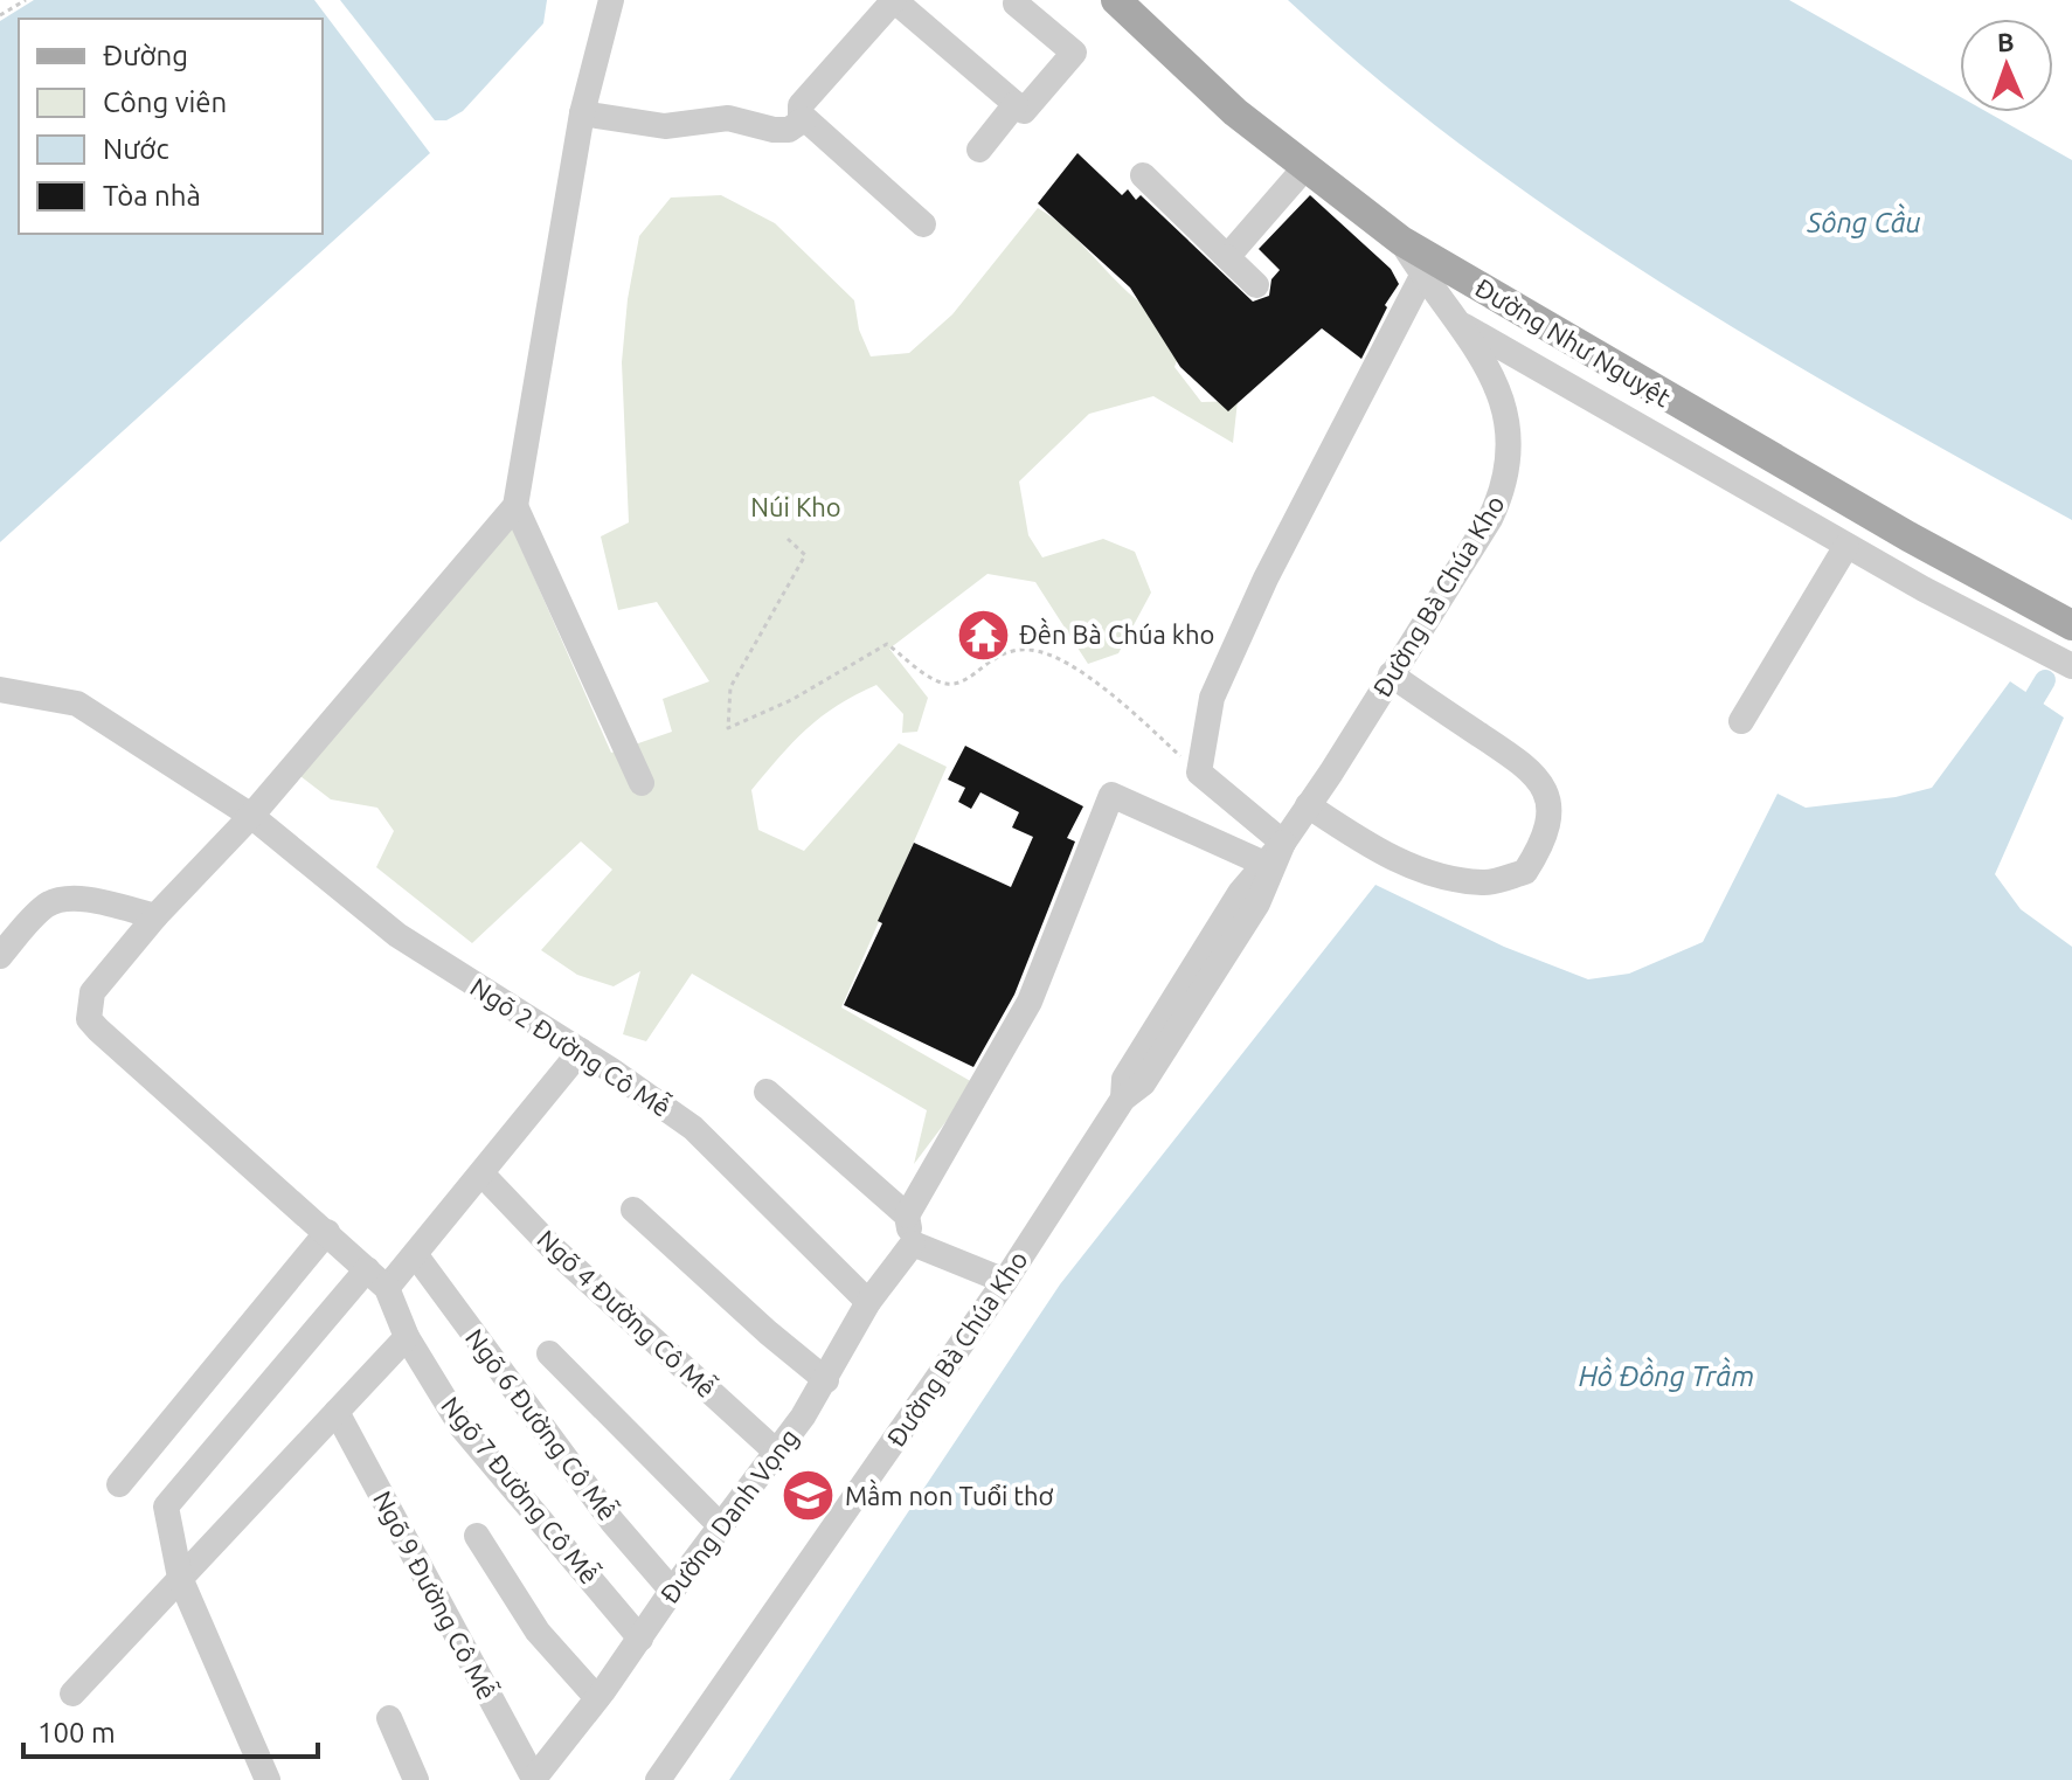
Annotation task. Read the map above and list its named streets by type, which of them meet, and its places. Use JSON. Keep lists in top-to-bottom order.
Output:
{
  "streets": {
    "main road": ["Đường Như Nguyệt"],
    "street": [
      "Đường Bà Chúa Kho",
      "Ngõ 2 Đường Cô Mễ",
      "Ngõ 4 Đường Cô Mễ",
      "Ngõ 6 Đường Cô Mễ",
      "Ngõ 7 Đường Cô Mễ",
      "Đường Danh Vọng",
      "Ngõ 9 Đường Cô Mễ"
    ]
  },
  "crossings": [
    ["Đường Như Nguyệt", "Đường Bà Chúa Kho"],
    ["Ngõ 2 Đường Cô Mễ", "Đường Danh Vọng"],
    ["Ngõ 4 Đường Cô Mễ", "Đường Danh Vọng"],
    ["Ngõ 6 Đường Cô Mễ", "Đường Danh Vọng"],
    ["Ngõ 7 Đường Cô Mễ", "Đường Danh Vọng"],
    ["Đường Danh Vọng", "Ngõ 9 Đường Cô Mễ"]
  ],
  "water": ["Sông Cầu", "Hồ Đồng Trầm"],
  "parks": ["Núi Kho"],
  "places": {
    "temple": ["Đền Bà Chúa kho"],
    "school or university": ["Mầm non Tuổi thơ"]
  },
  "legend": [
    "Đường",
    "Công viên",
    "Nước",
    "Tòa nhà"
  ],
  "scale_bar": "100 m",
  "north": "top"
}
